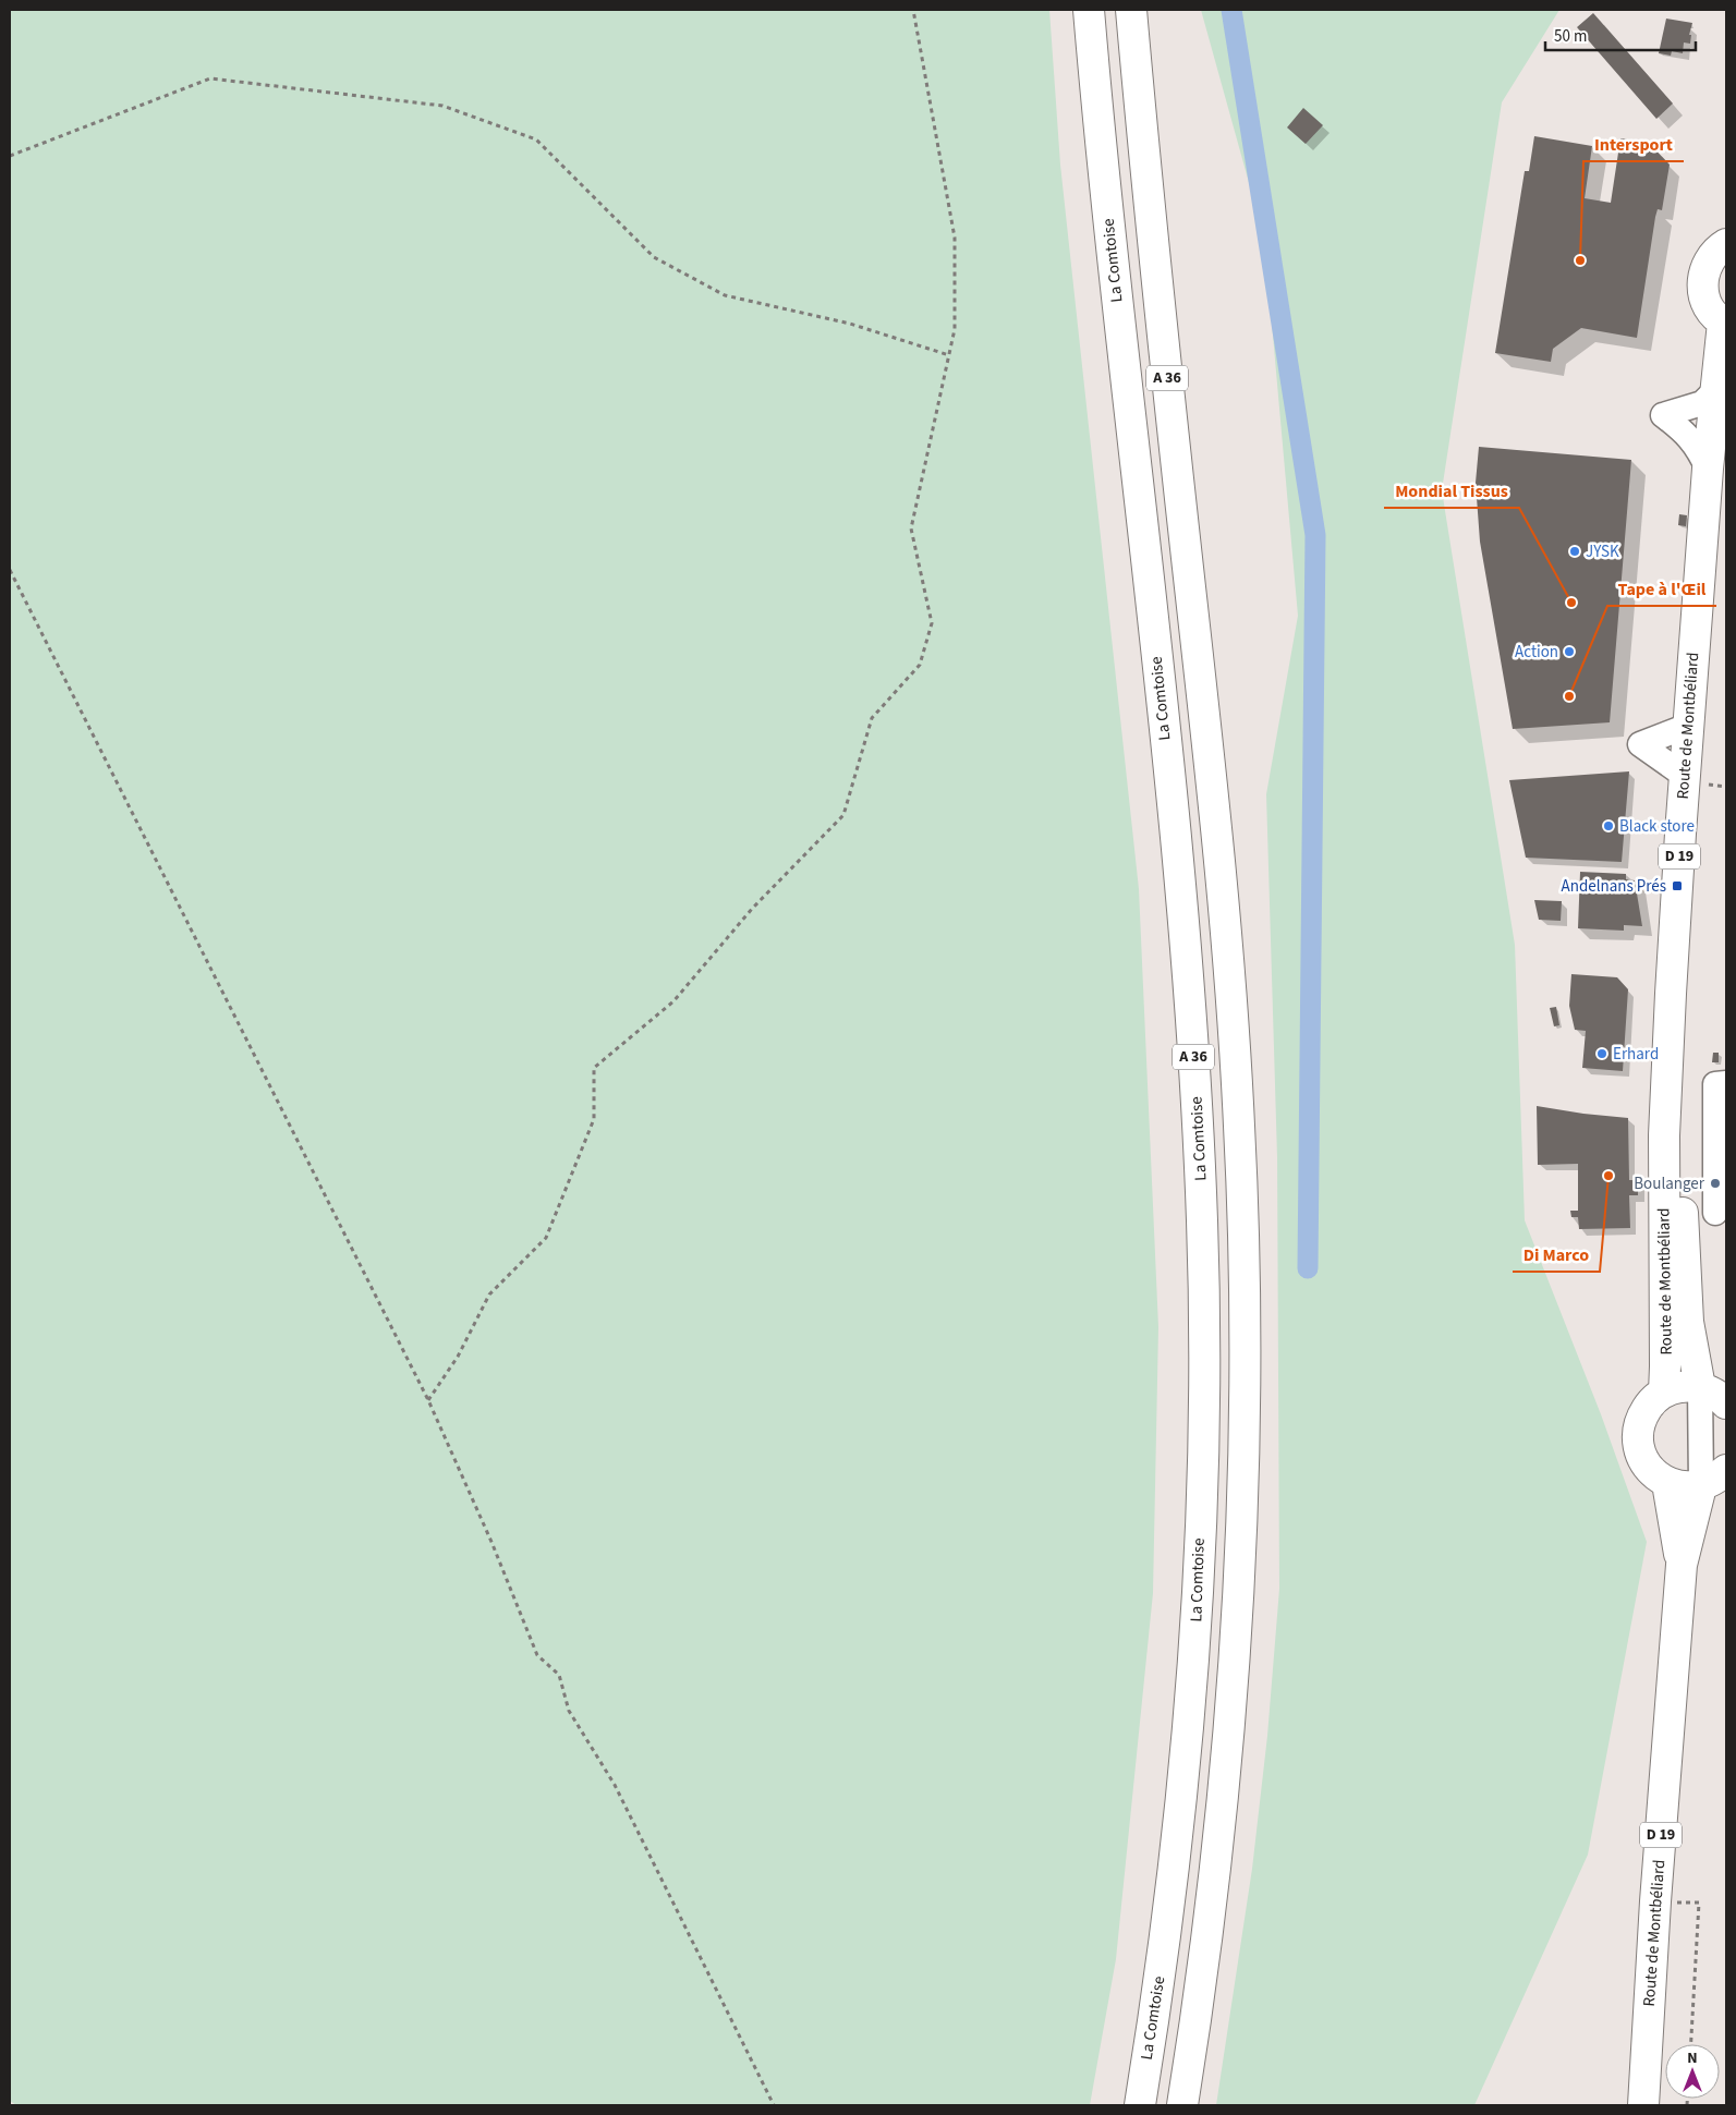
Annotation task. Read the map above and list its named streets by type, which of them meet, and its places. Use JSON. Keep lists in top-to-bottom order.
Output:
{
  "streets": {
    "main road": [
      "La Comtoise",
      "A 36",
      "Route de Montbéliard",
      "D 19"
    ]
  },
  "places": {
    "other": [
      "Intersport",
      "JYSK",
      "Mondial Tissus",
      "Action",
      "Tape à l'Œil",
      "Black store",
      "Erhard",
      "Di Marco",
      "Boulanger"
    ],
    "transit": ["Andelnans Prés"]
  },
  "scale_bar": "50 m",
  "north": "top"
}
